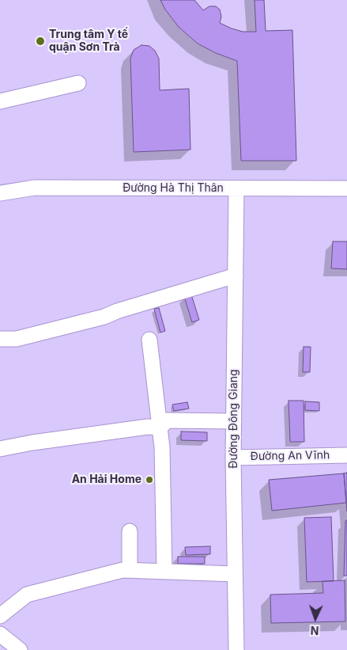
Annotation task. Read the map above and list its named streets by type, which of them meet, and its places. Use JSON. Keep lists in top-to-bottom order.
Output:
{
  "streets": {
    "street": ["Đường Hà Thị Thân", "Đường Đông Giang", "Đường An Vĩnh"]
  },
  "crossings": [
    ["Đường Hà Thị Thân", "Đường Đông Giang"],
    ["Đường Đông Giang", "Đường An Vĩnh"]
  ],
  "places": ["Trung tâm Y tế quận Sơn Trà", "An Hải Home"],
  "north": "bottom"
}
